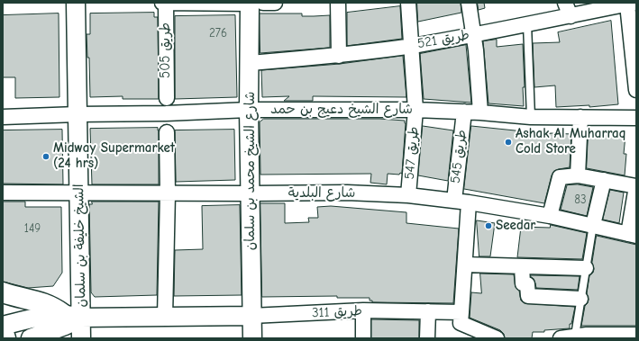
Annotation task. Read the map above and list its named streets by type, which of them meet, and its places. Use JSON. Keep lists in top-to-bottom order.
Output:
{
  "streets": {
    "street": [
      "طريق 521",
      "طريق 505",
      "شارع الشيخ دعيج بن حمد",
      "طريق 547",
      "طريق 545",
      "شارع الشيخ محمد بن سلمان",
      "شارع البلدية",
      "الشيخ خليفة بن سلمان",
      "طريق 311"
    ]
  },
  "crossings": [
    ["طريق 521", "طريق 547"],
    ["طريق 521", "شارع الشيخ محمد بن سلمان"],
    ["شارع الشيخ دعيج بن حمد", "طريق 547"],
    ["شارع الشيخ دعيج بن حمد", "طريق 545"],
    ["شارع الشيخ دعيج بن حمد", "شارع الشيخ محمد بن سلمان"],
    ["شارع الشيخ دعيج بن حمد", "الشيخ خليفة بن سلمان"],
    ["طريق 547", "شارع البلدية"],
    ["طريق 545", "شارع البلدية"],
    ["شارع الشيخ محمد بن سلمان", "شارع البلدية"],
    ["شارع الشيخ محمد بن سلمان", "طريق 311"],
    ["شارع البلدية", "الشيخ خليفة بن سلمان"],
    ["الشيخ خليفة بن سلمان", "طريق 311"]
  ],
  "places": ["Ashak Al Muharraq Cold Store", "Midway Supermarket (24 hrs)", "Seedar"],
  "house_numbers": ["276", "83", "149"]
}
